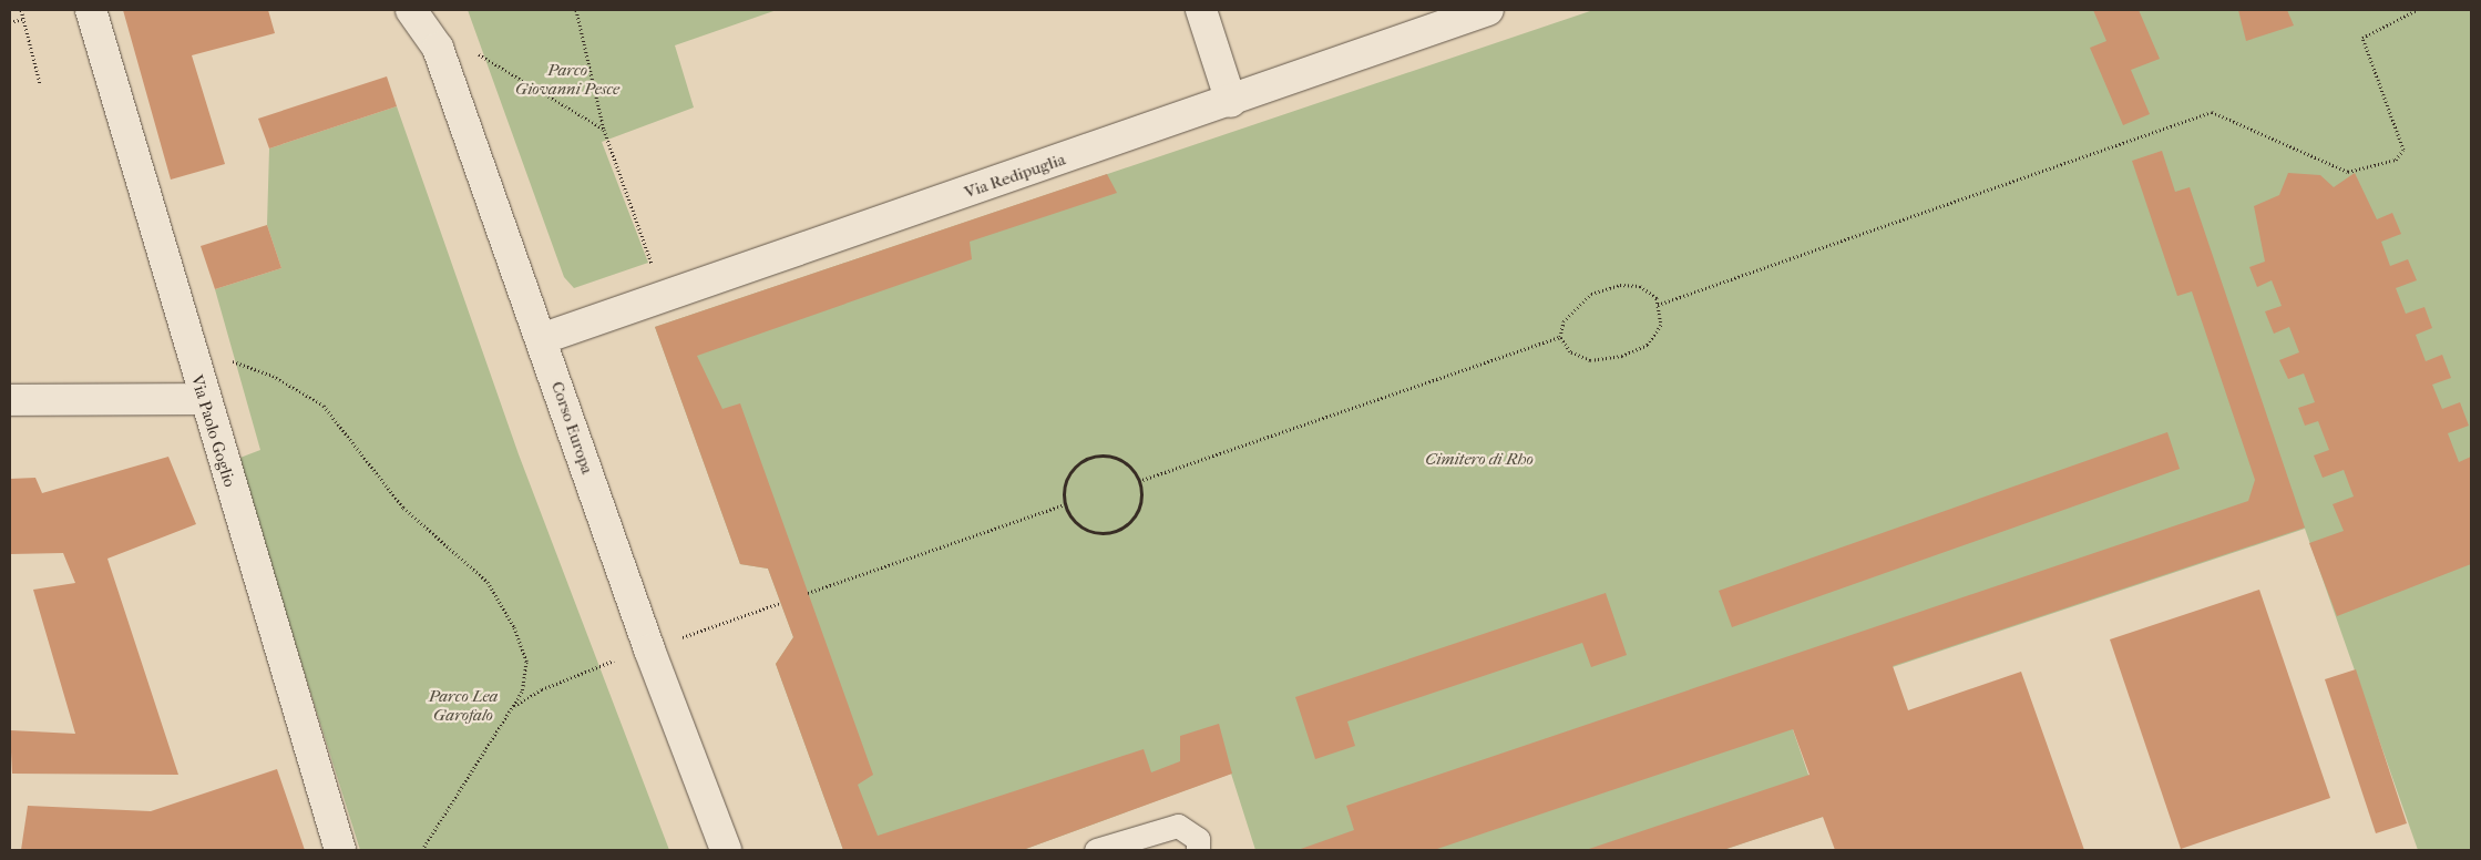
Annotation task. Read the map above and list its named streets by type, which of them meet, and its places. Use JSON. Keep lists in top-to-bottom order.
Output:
{
  "streets": {
    "street": ["Via Redipuglia", "Corso Europa", "Via Paolo Goglio"]
  },
  "crossings": [
    ["Via Redipuglia", "Corso Europa"]
  ],
  "parks": ["Parco Giovanni Pesce", "Cimitero di Rho", "Parco Lea Garofalo"]
}
